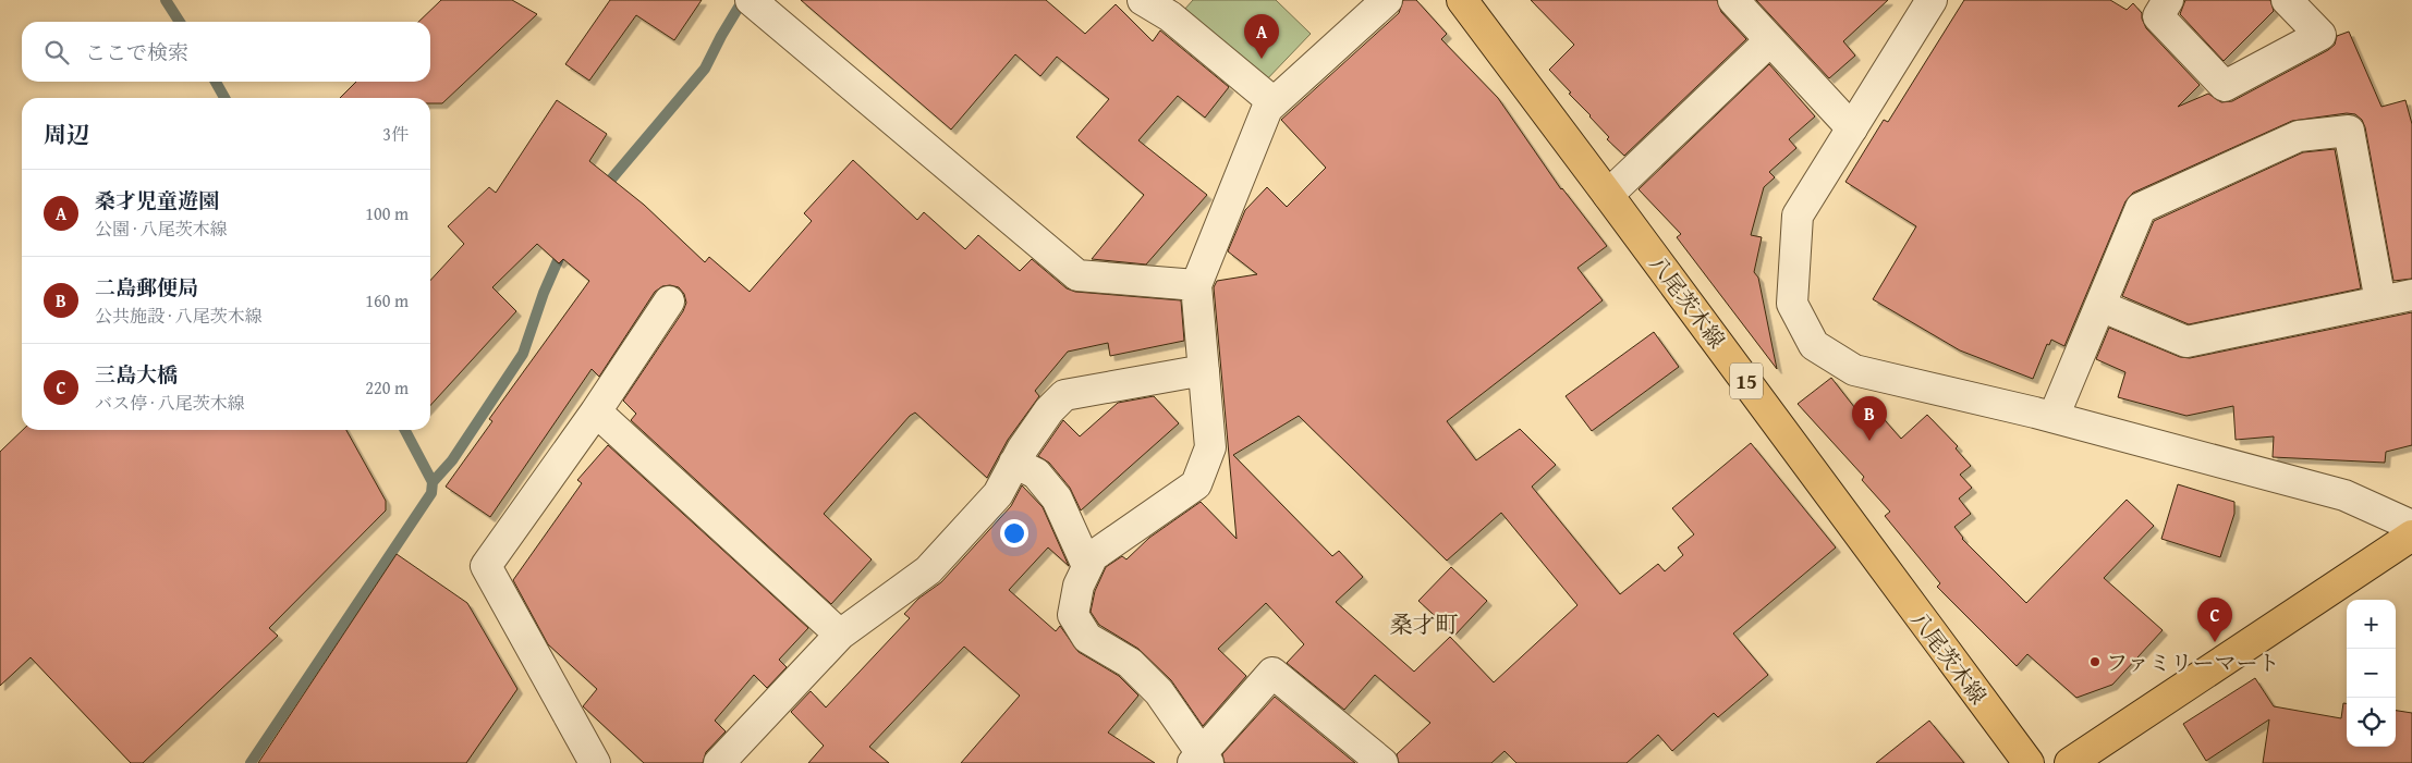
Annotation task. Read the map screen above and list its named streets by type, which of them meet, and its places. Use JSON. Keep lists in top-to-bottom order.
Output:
{
  "streets": {
    "main road": ["八尾茨木線", "15"]
  },
  "districts": ["桑才町"],
  "places": ["ファミリーマート"],
  "page": {
    "pins": ["A", "B", "C"],
    "search": "ここで検索",
    "heading": ["周辺", "3件"],
    "list": [
      {
        "mark": "A",
        "name": "桑才児童遊園",
        "note": "公園 · 八尾茨木線",
        "value": "100 m"
      },
      {
        "mark": "B",
        "name": "二島郵便局",
        "note": "公共施設 · 八尾茨木線",
        "value": "160 m"
      },
      {
        "mark": "C",
        "name": "三島大橋",
        "note": "バス停 · 八尾茨木線",
        "value": "220 m"
      }
    ],
    "map_buttons": ["+", "−"]
  }
}
